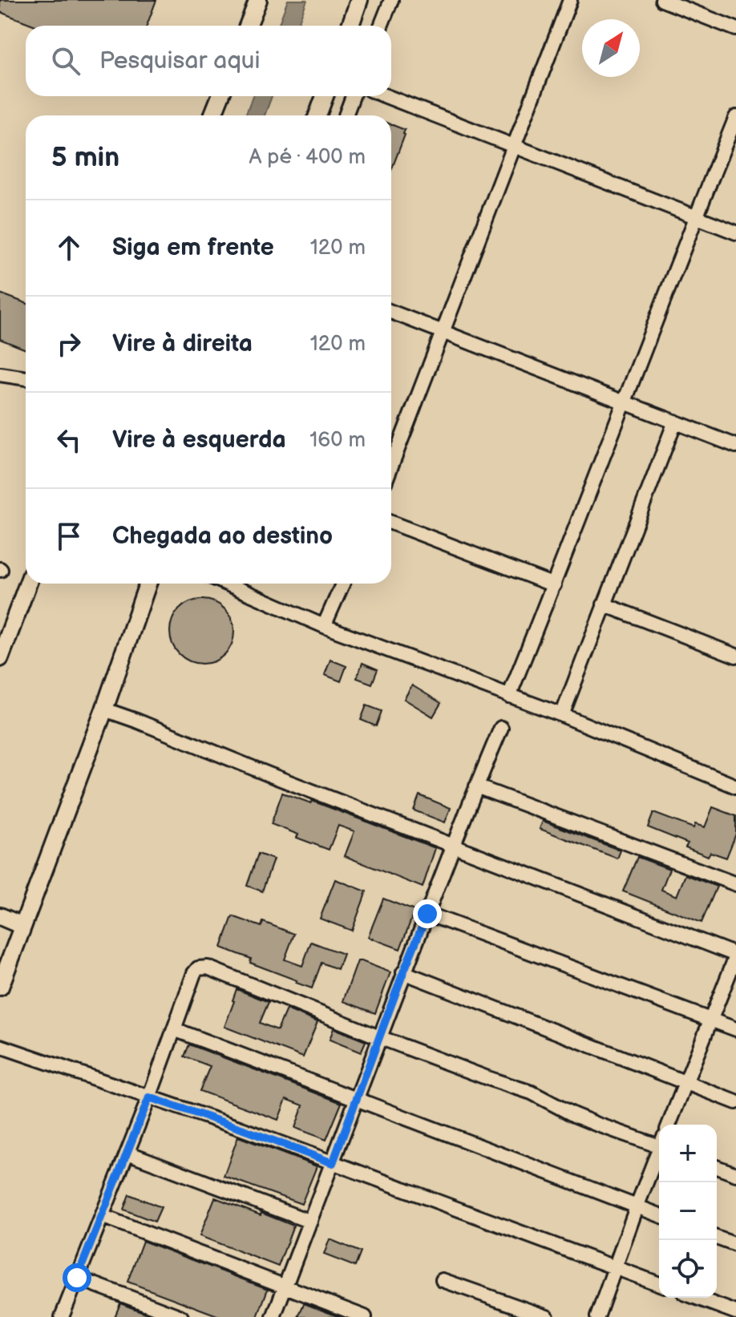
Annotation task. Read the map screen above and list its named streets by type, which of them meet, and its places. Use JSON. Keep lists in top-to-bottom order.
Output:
{
  "north": "top right",
  "page": {
    "search": "Pesquisar aqui",
    "heading": ["5 min", "A pé · 400 m"],
    "list": [
      ["Siga em frente", "120 m"],
      ["Vire à direita", "120 m"],
      ["Vire à esquerda", "160 m"],
      "Chegada ao destino"
    ],
    "map_buttons": ["+", "−"]
  }
}
